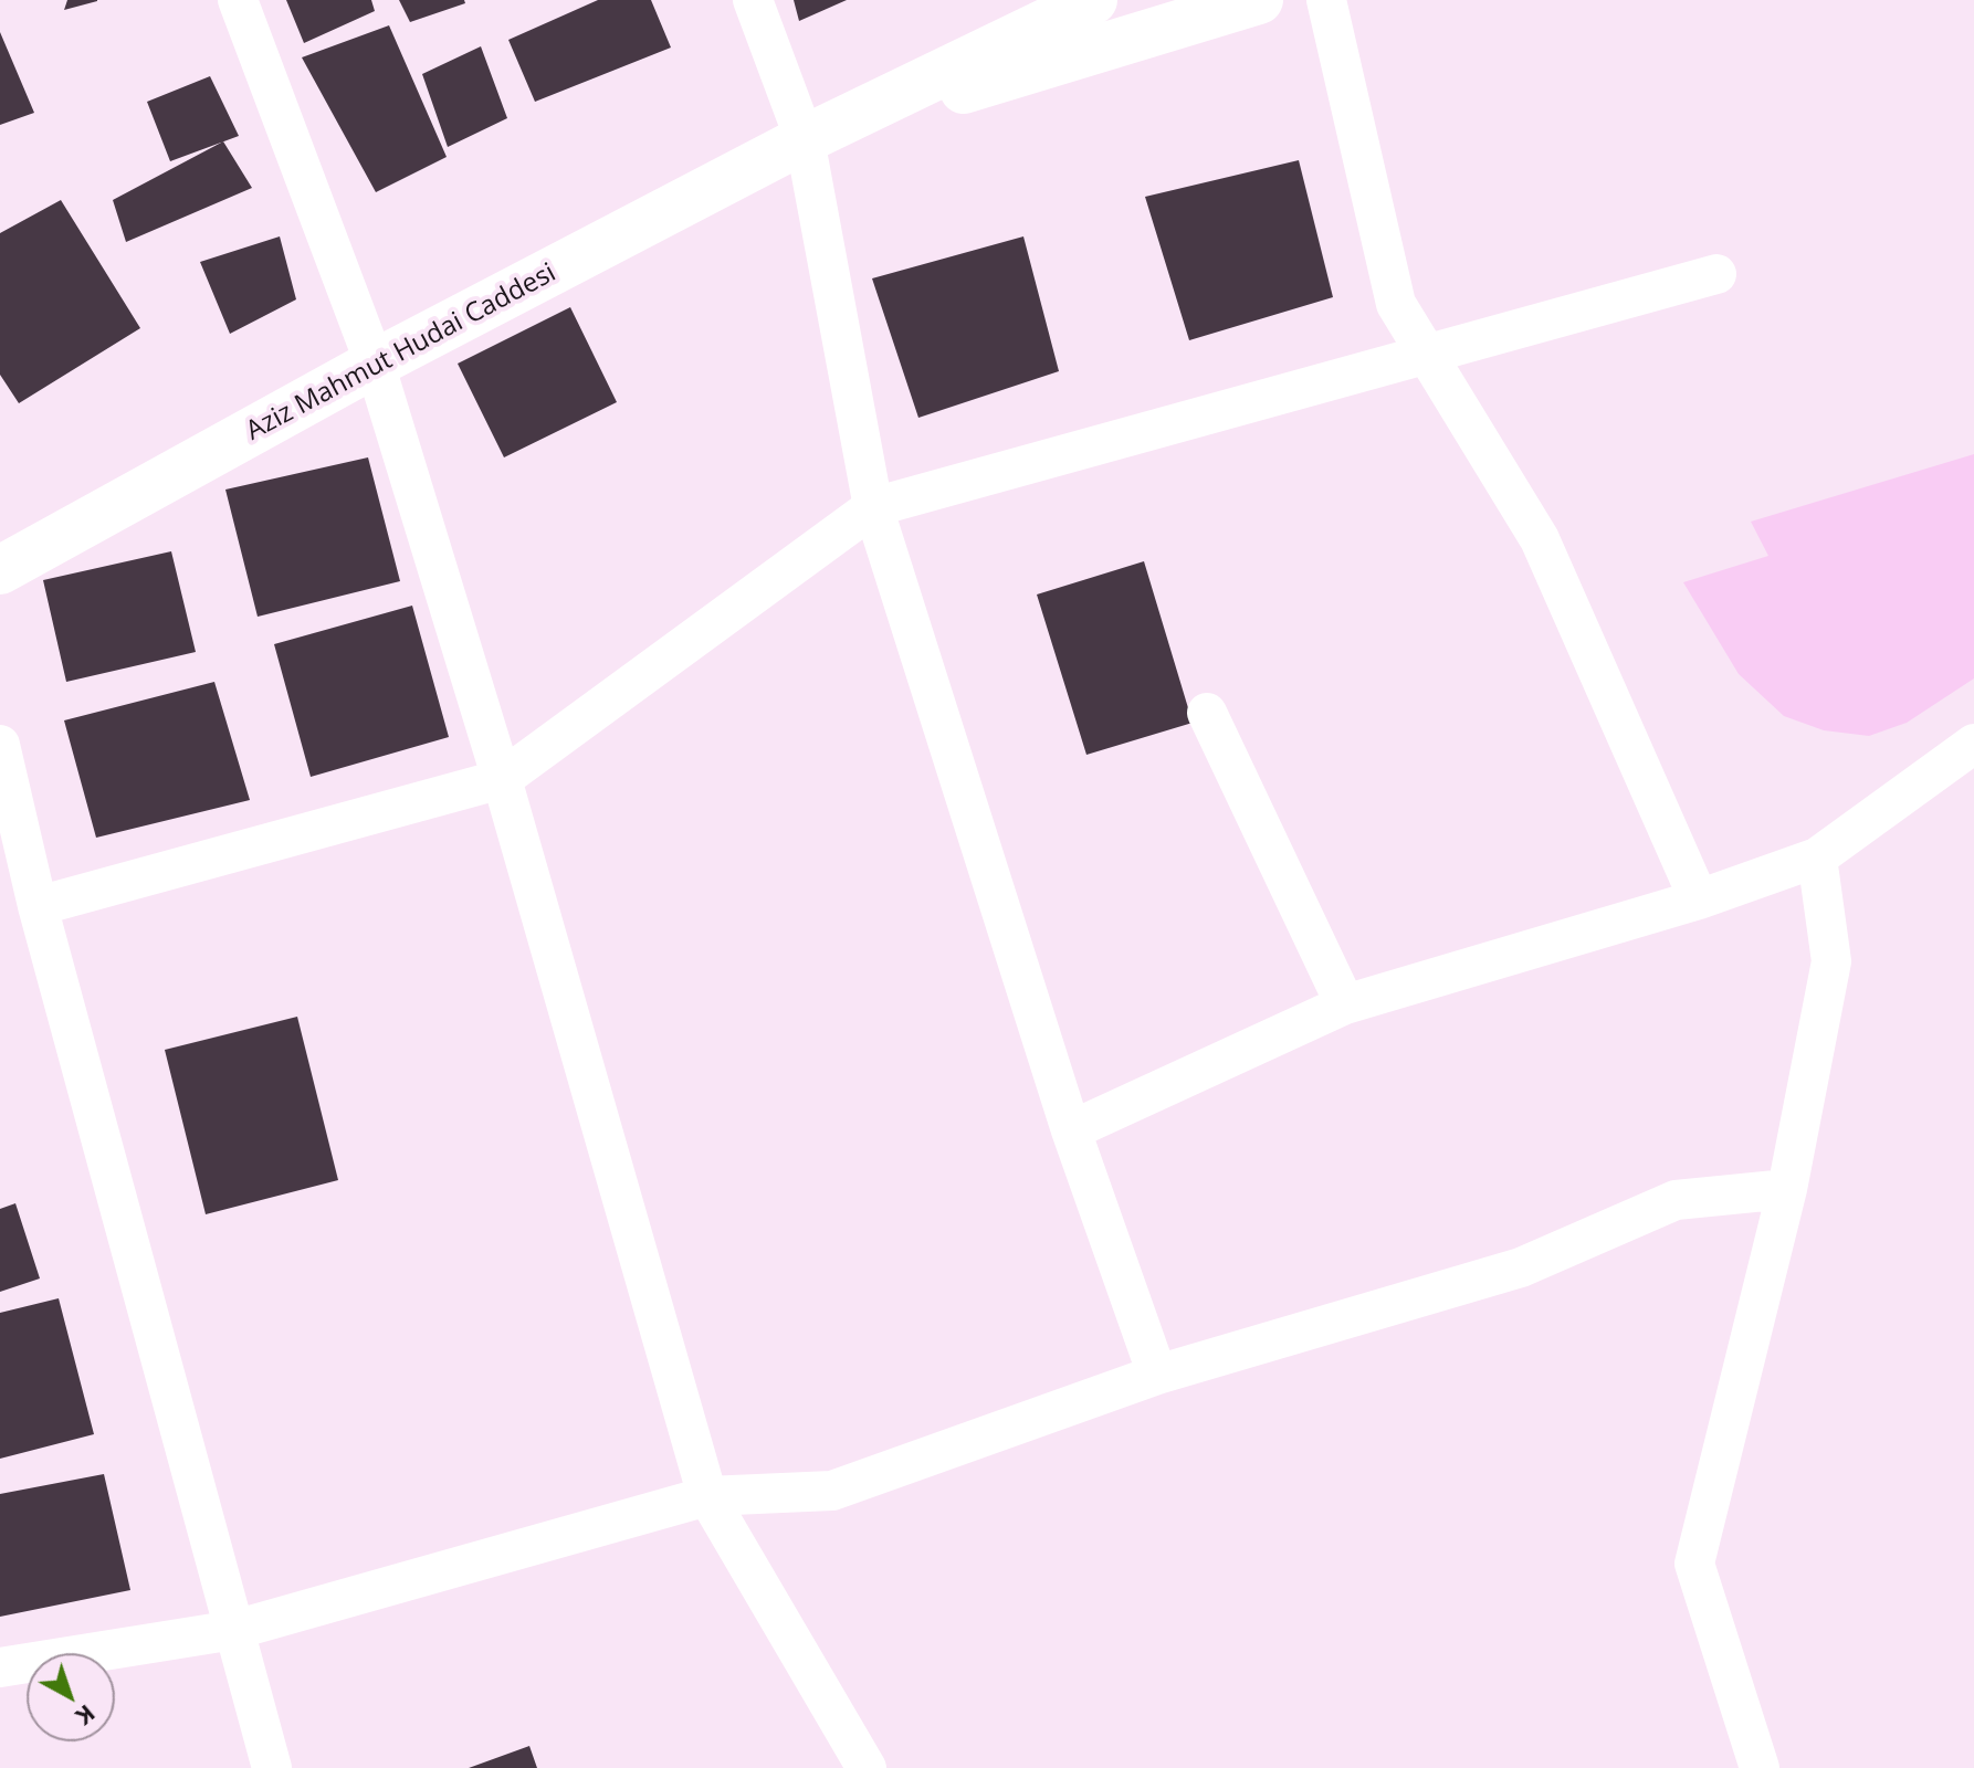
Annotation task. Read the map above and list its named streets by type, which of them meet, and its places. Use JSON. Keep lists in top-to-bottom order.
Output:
{
  "streets": {
    "street": ["Aziz Mahmut Hudai Caddesi"]
  },
  "north": "bottom right"
}
